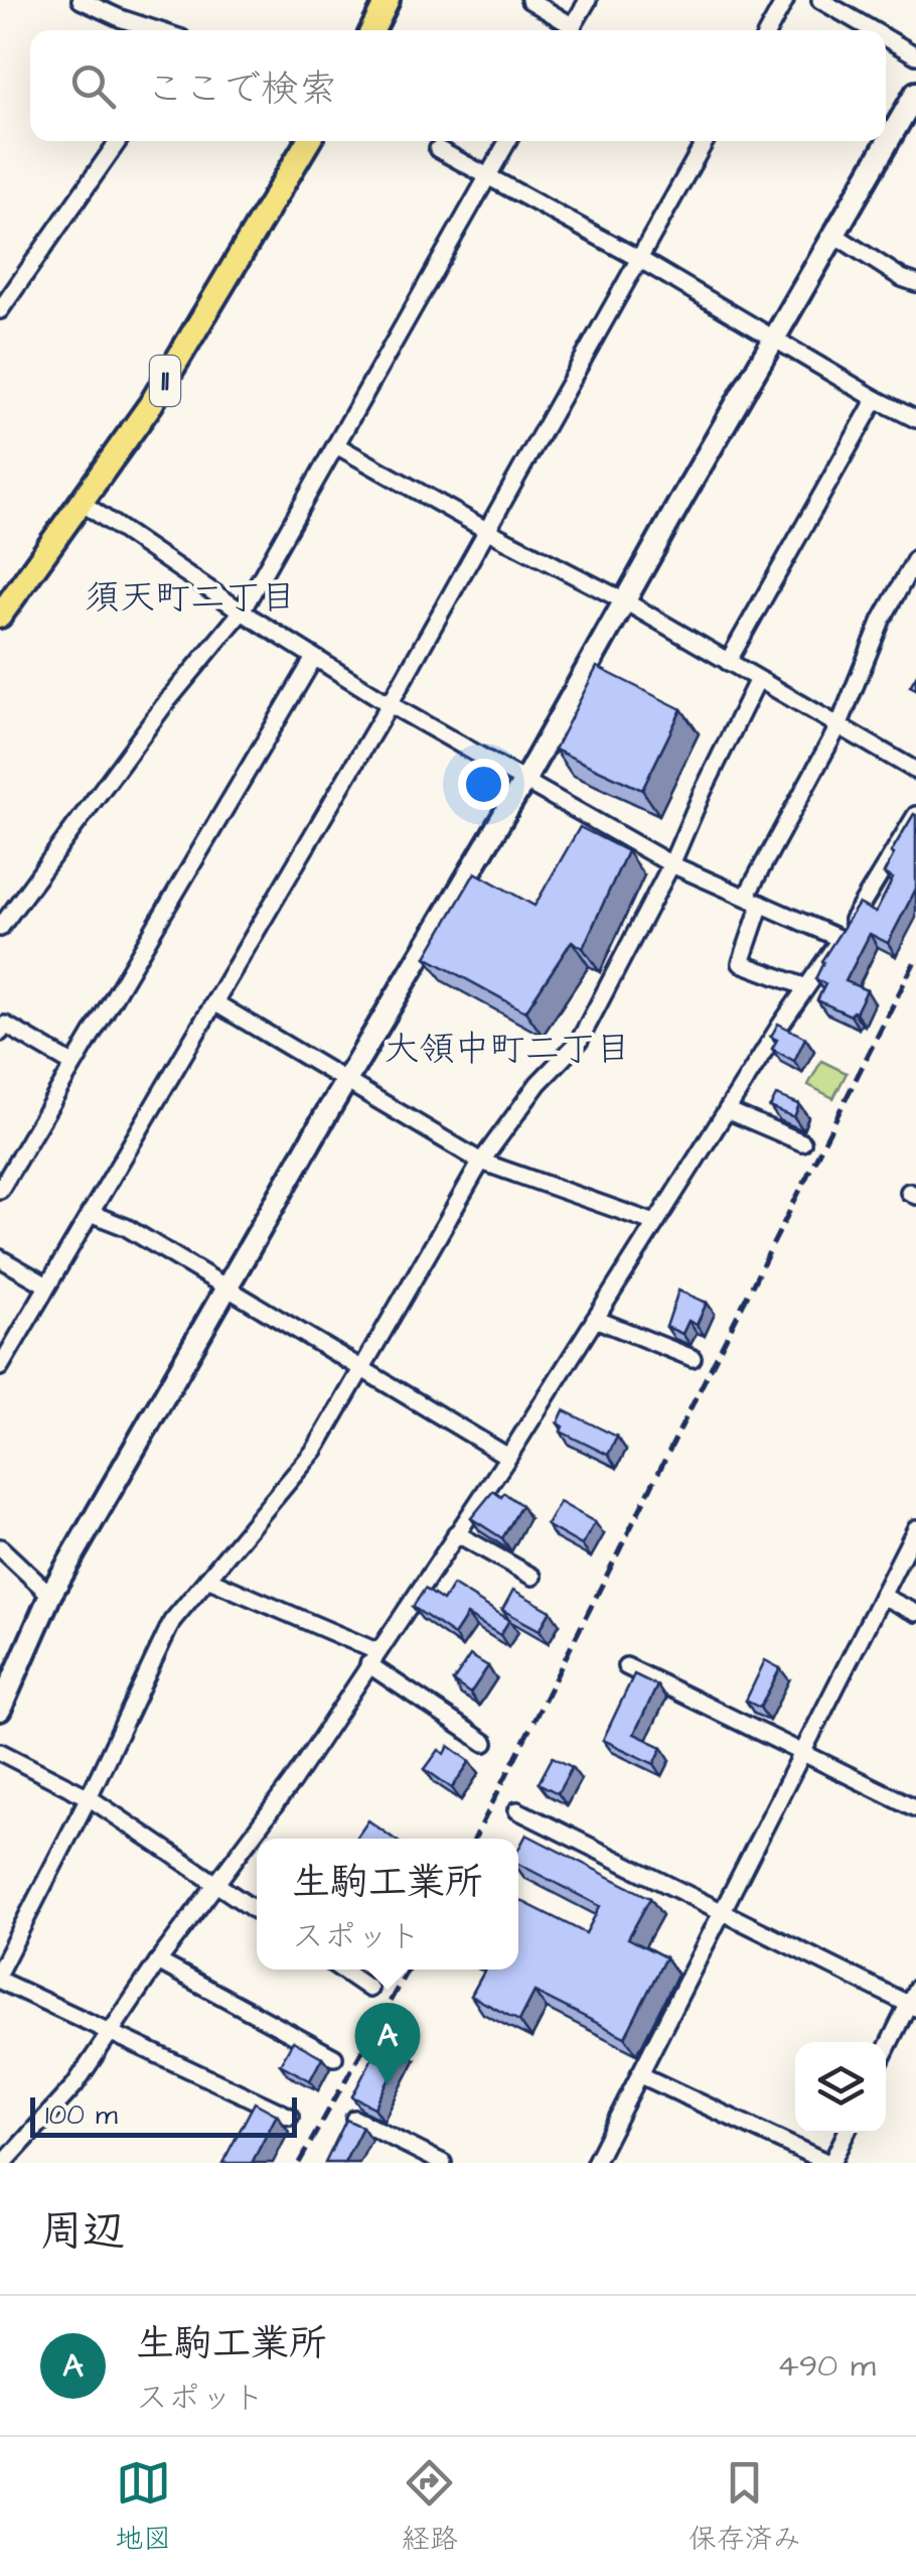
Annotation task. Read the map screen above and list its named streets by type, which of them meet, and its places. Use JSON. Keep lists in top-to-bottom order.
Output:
{
  "streets": {
    "main road": ["11"]
  },
  "districts": ["須天町二丁目", "大領中町二丁目"],
  "scale_bar": "100 m",
  "page": {
    "search": "ここで検索",
    "popup": ["生駒工業所", "スポット"],
    "pins": "A",
    "scale": "100 m",
    "heading": "周辺",
    "list": [
      {
        "mark": "A",
        "name": "生駒工業所",
        "note": "スポット",
        "value": "490 m"
      }
    ],
    "nav": ["地図", "経路", "保存済み"]
  }
}
